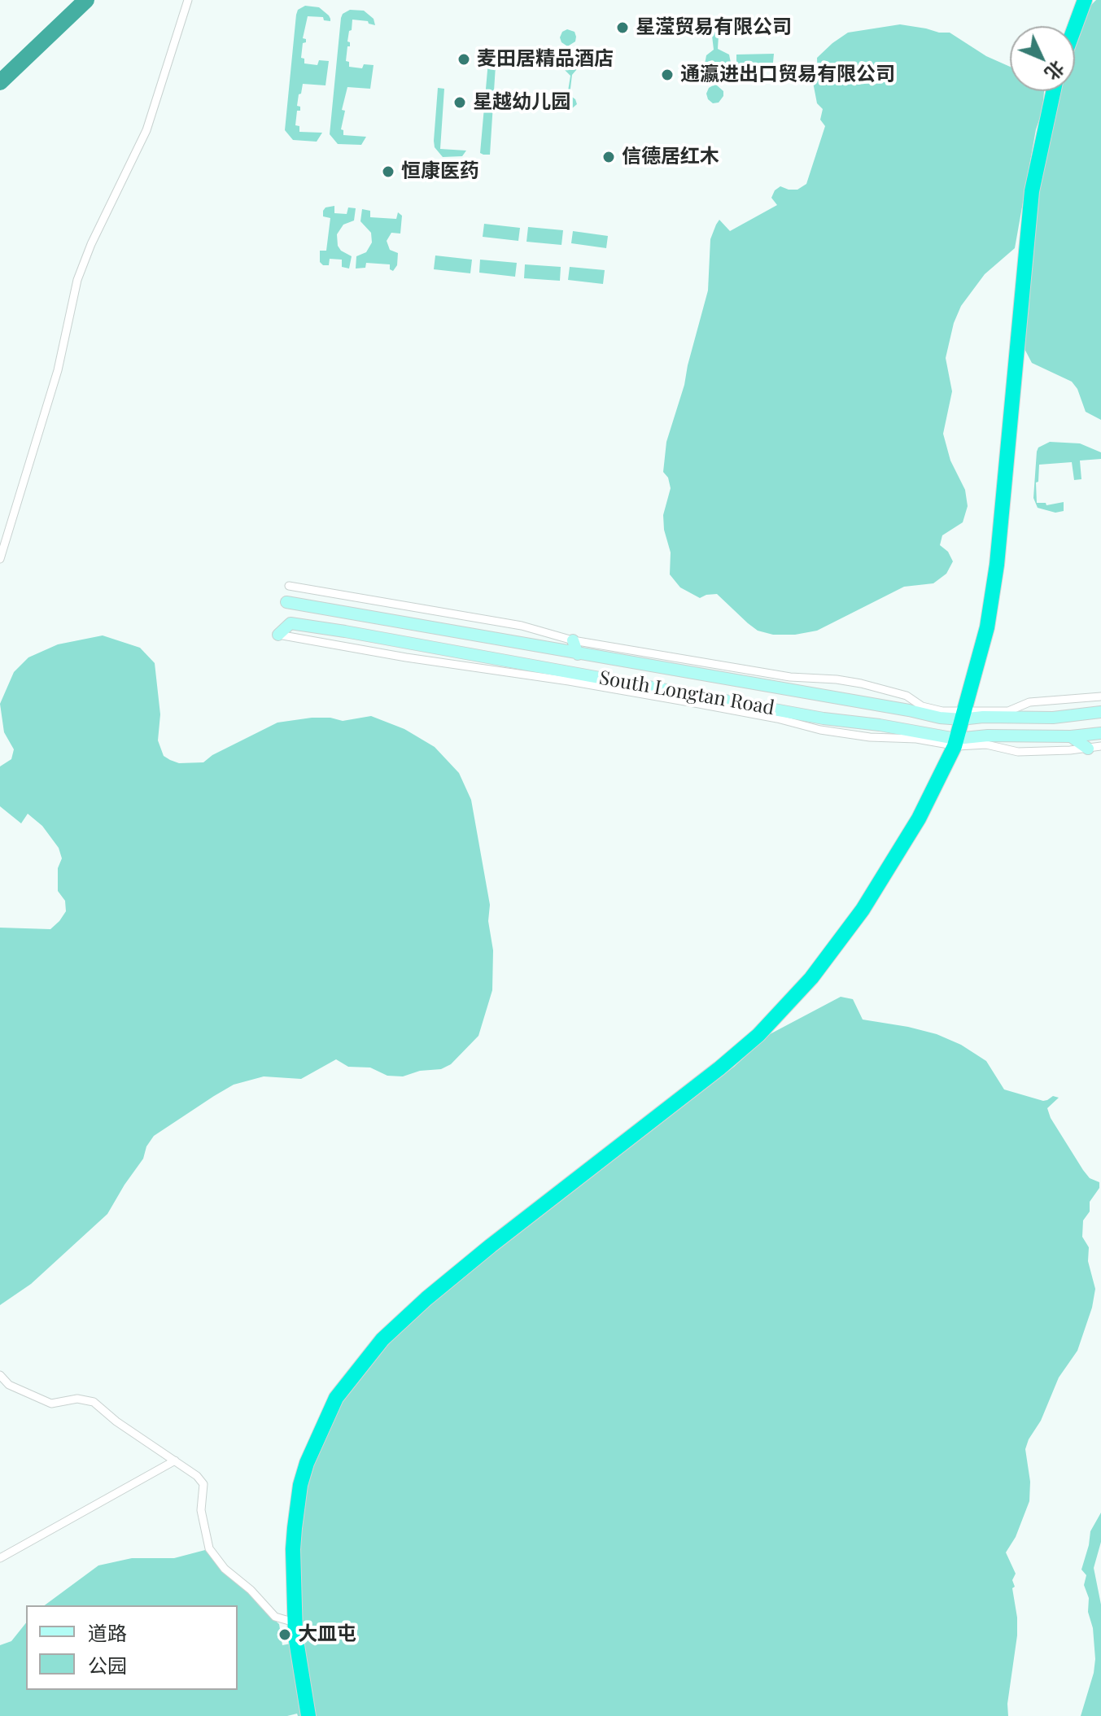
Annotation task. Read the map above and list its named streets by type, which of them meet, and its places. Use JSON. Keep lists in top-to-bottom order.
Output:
{
  "streets": {
    "main road": ["South Longtan Road"]
  },
  "places": [
    "星滢贸易有限公司",
    "麦田居精品酒店",
    "通瀛进出口贸易有限公司",
    "星越幼儿园",
    "信德居红木",
    "恒康医药",
    "大皿屯"
  ],
  "legend": ["道路", "公园"],
  "north": "bottom right"
}
